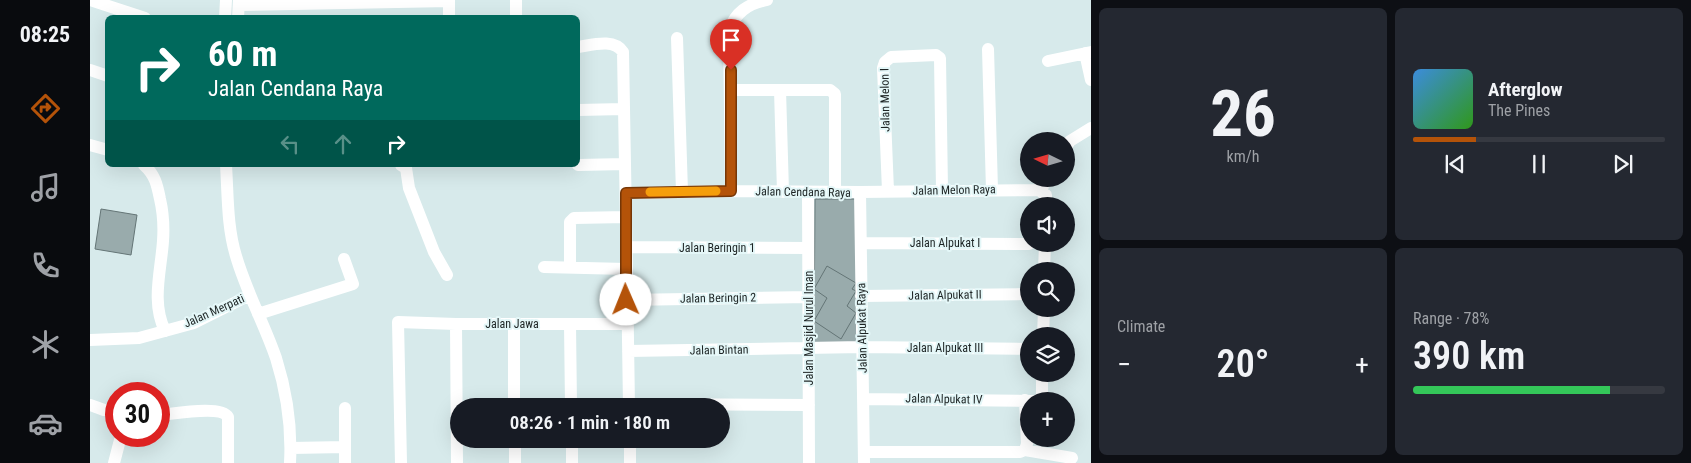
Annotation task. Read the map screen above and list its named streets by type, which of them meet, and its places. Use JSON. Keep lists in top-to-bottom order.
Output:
{
  "streets": {
    "street": [
      "Jalan Melon I",
      "Jalan Melon Raya",
      "Jalan Cendana Raya",
      "Jalan Alpukat I",
      "Jalan Beringin 1",
      "Jalan Alpukat II",
      "Jalan Beringin 2",
      "Jalan Merpati",
      "Jalan Jawa",
      "Jalan Masjid Nurul Iman",
      "Jalan Alpukat Raya",
      "Jalan Alpukat III",
      "Jalan Bintan",
      "Jalan Alpukat IV"
    ]
  },
  "crossings": [
    ["Jalan Melon I", "Jalan Melon Raya"],
    ["Jalan Melon Raya", "Jalan Cendana Raya"],
    ["Jalan Melon Raya", "Jalan Alpukat Raya"],
    ["Jalan Cendana Raya", "Jalan Masjid Nurul Iman"],
    ["Jalan Cendana Raya", "Jalan Alpukat Raya"],
    ["Jalan Alpukat I", "Jalan Alpukat Raya"],
    ["Jalan Beringin 1", "Jalan Masjid Nurul Iman"],
    ["Jalan Alpukat II", "Jalan Alpukat Raya"],
    ["Jalan Beringin 2", "Jalan Masjid Nurul Iman"],
    ["Jalan Masjid Nurul Iman", "Jalan Alpukat III"],
    ["Jalan Masjid Nurul Iman", "Jalan Bintan"],
    ["Jalan Alpukat Raya", "Jalan Alpukat III"],
    ["Jalan Alpukat Raya", "Jalan Alpukat IV"],
    ["Jalan Alpukat III", "Jalan Bintan"]
  ],
  "north": "left",
  "page": {
    "tabs": "08:25",
    "tile": [
      ["26", "km/h"],
      "Climate",
      ["Range · 78%", "390 km"]
    ],
    "turn": ["60 m", "Jalan Cendana Raya"],
    "song": ["Afterglow", "The Pines"],
    "map_buttons": "+",
    "heat": ["−", "20°", "+"],
    "limit": "30",
    "trip": "08:26 · 1 min · 180 m"
  }
}
